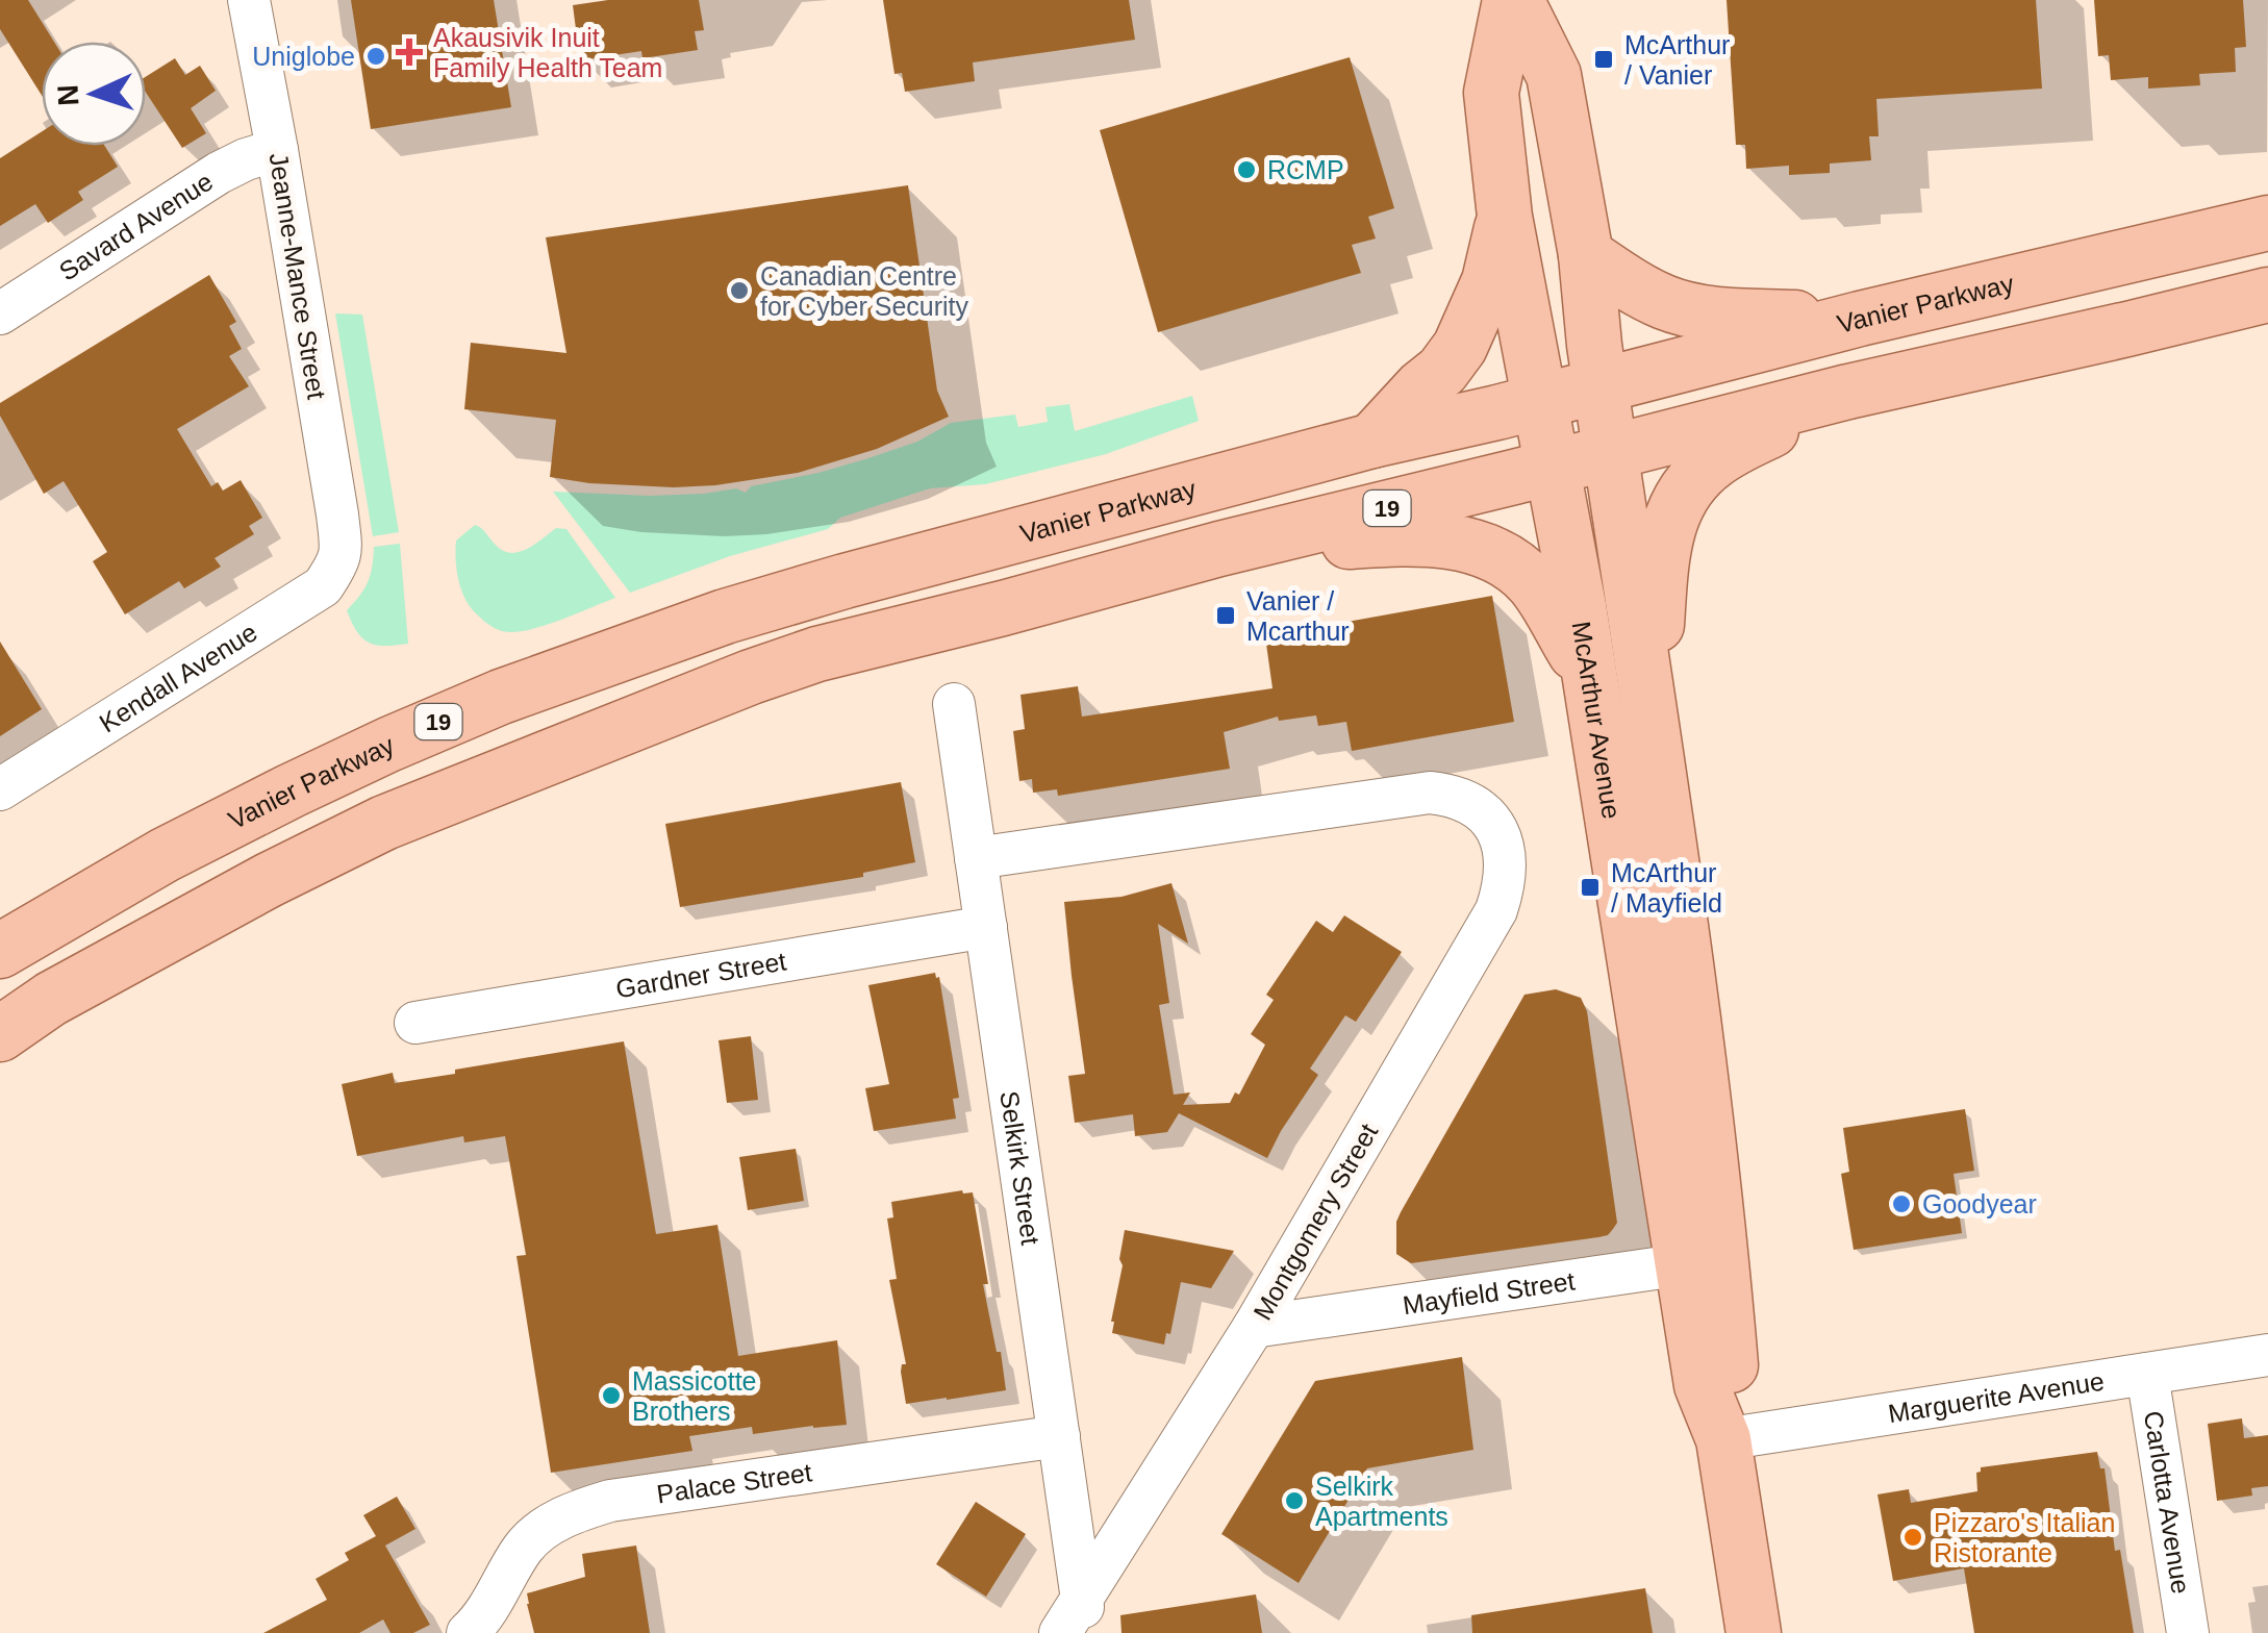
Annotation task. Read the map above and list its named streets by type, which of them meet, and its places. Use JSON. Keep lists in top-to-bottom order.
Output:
{
  "streets": {
    "main road": ["Vanier Parkway", "19", "McArthur Avenue"],
    "street": [
      "Savard Avenue",
      "Jeanne-Mance Street",
      "Kendall Avenue",
      "Gardner Street",
      "Selkirk Street",
      "Montgomery Street",
      "Mayfield Street",
      "Marguerite Avenue",
      "Palace Street",
      "Carlotta Avenue"
    ]
  },
  "crossings": [
    ["Savard Avenue", "Jeanne-Mance Street"],
    ["Jeanne-Mance Street", "Kendall Avenue"],
    ["Vanier Parkway", "McArthur Avenue"],
    ["19", "McArthur Avenue"],
    ["McArthur Avenue", "Mayfield Street"],
    ["McArthur Avenue", "Marguerite Avenue"],
    ["Gardner Street", "Selkirk Street"],
    ["Selkirk Street", "Montgomery Street"],
    ["Selkirk Street", "Palace Street"],
    ["Montgomery Street", "Mayfield Street"],
    ["Marguerite Avenue", "Carlotta Avenue"]
  ],
  "places": {
    "health": ["Akausivik Inuit Family Health Team"],
    "other": [
      "Uniglobe",
      "RCMP",
      "Canadian Centre for Cyber Security",
      "Goodyear",
      "Massicotte Brothers",
      "Selkirk Apartments",
      "Pizzaro's Italian Ristorante"
    ],
    "transit": ["McArthur / Vanier", "Vanier / Mcarthur", "McArthur / Mayfield"]
  },
  "north": "left"
}
